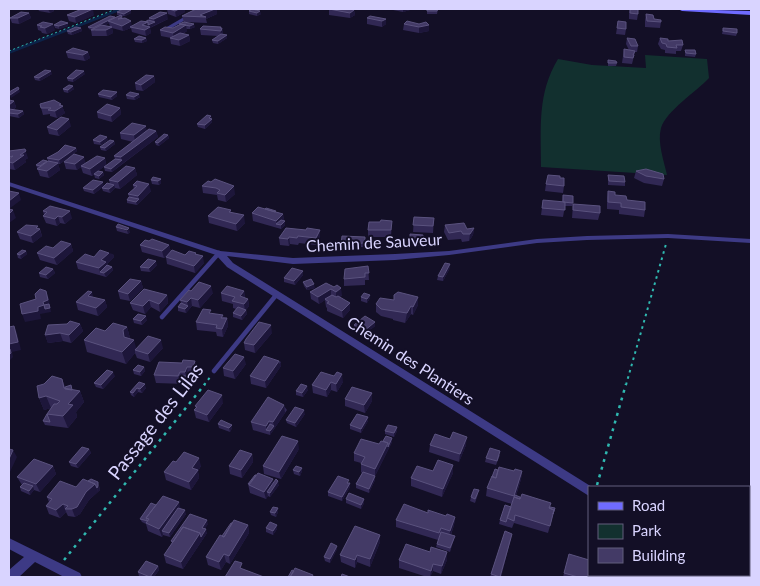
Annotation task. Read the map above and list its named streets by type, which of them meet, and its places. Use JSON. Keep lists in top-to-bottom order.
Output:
{
  "streets": {
    "street": ["Chemin de Sauveur", "Chemin des Plantiers"],
    "lane": ["Passage des Lilas"]
  },
  "crossings": [
    ["Chemin de Sauveur", "Chemin des Plantiers"],
    ["Chemin des Plantiers", "Passage des Lilas"]
  ],
  "legend": ["Road", "Park", "Building"]
}
